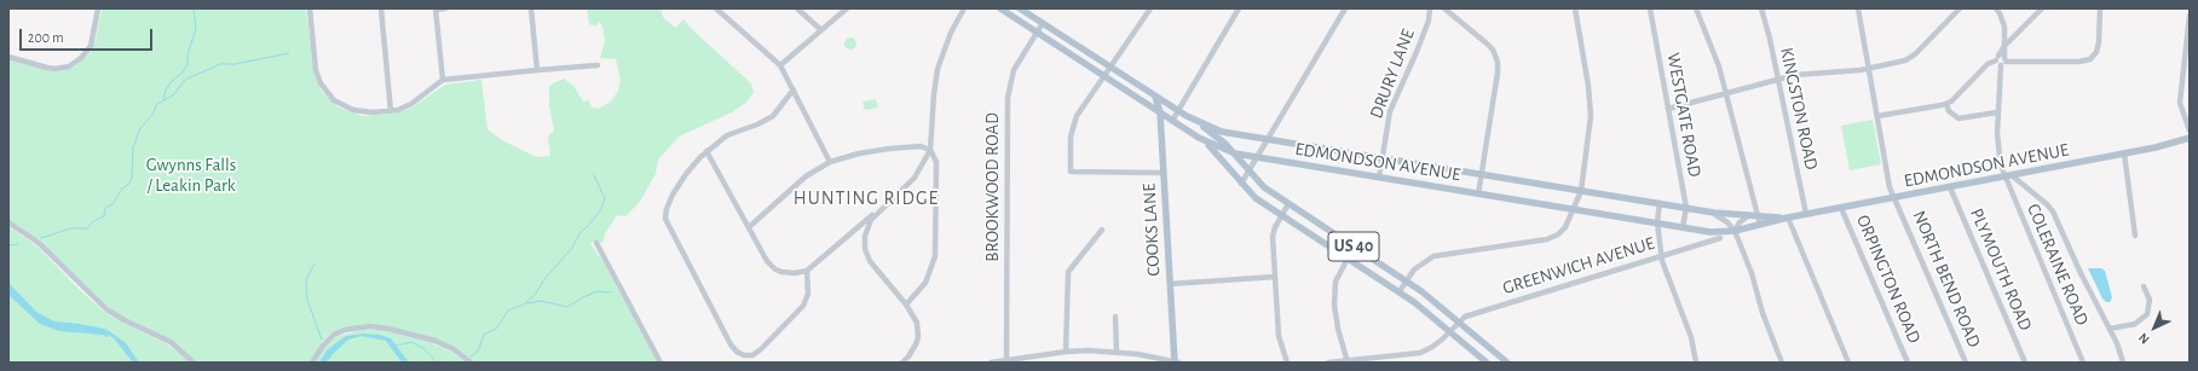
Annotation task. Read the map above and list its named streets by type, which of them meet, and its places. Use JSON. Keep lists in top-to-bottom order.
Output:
{
  "streets": {
    "main road": ["EDMONDSON AVENUE", "COOKS LANE", "US 40"],
    "street": [
      "DRURY LANE",
      "KINGSTON ROAD",
      "WESTGATE ROAD",
      "BROOKWOOD ROAD",
      "COLERAINE ROAD",
      "GREENWICH AVENUE",
      "PLYMOUTH ROAD",
      "ORPINGTON ROAD",
      "NORTH BEND ROAD"
    ]
  },
  "crossings": [
    ["DRURY LANE", "EDMONDSON AVENUE"],
    ["KINGSTON ROAD", "EDMONDSON AVENUE"],
    ["WESTGATE ROAD", "EDMONDSON AVENUE"],
    ["EDMONDSON AVENUE", "BROOKWOOD ROAD"],
    ["EDMONDSON AVENUE", "COOKS LANE"],
    ["EDMONDSON AVENUE", "US 40"],
    ["EDMONDSON AVENUE", "COLERAINE ROAD"],
    ["EDMONDSON AVENUE", "PLYMOUTH ROAD"],
    ["EDMONDSON AVENUE", "ORPINGTON ROAD"],
    ["EDMONDSON AVENUE", "NORTH BEND ROAD"],
    ["US 40", "GREENWICH AVENUE"]
  ],
  "districts": ["HUNTING RIDGE"],
  "parks": ["Gwynns Falls / Leakin Park"],
  "scale_bar": "200 m",
  "north": "bottom left"
}
